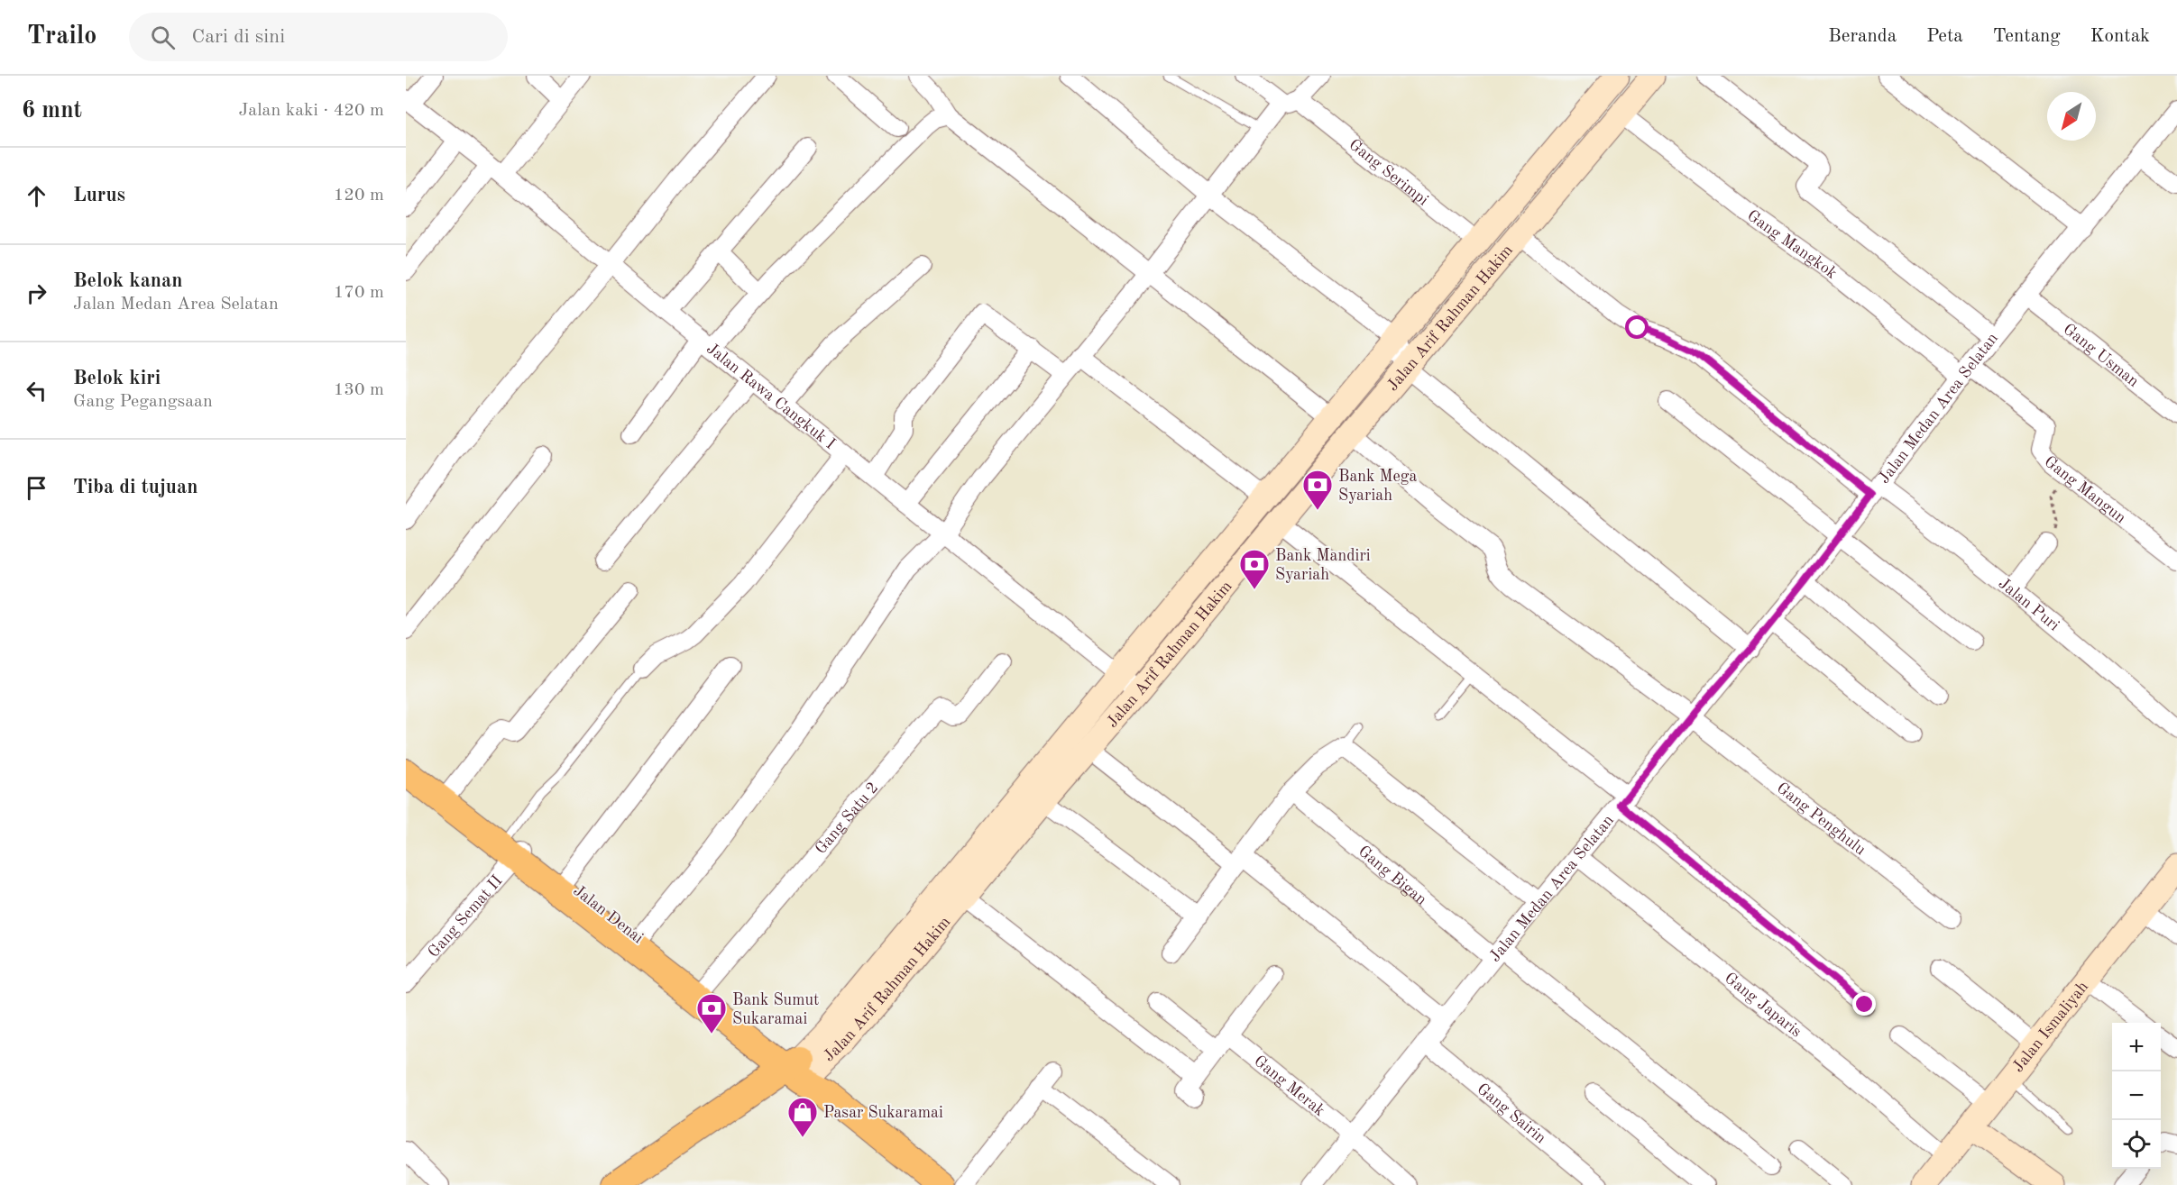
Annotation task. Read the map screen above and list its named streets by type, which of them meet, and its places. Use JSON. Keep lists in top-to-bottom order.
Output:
{
  "streets": {
    "main road": ["Jalan Arif Rahman Hakim", "Jalan Denai", "Jalan Ismaliyah"],
    "street": [
      "Gang Serimpi",
      "Gang Mangkok",
      "Gang Usman",
      "Jalan Rawa Cangkuk I",
      "Jalan Medan Area Selatan",
      "Gang Mangun",
      "Jalan Puri",
      "Gang Satu 2",
      "Gang Penghulu",
      "Gang Bigan",
      "Gang Semat II",
      "Gang Japaris",
      "Gang Merak",
      "Gang Sairin"
    ]
  },
  "crossings": [
    ["Gang Serimpi", "Jalan Arif Rahman Hakim"],
    ["Gang Mangkok", "Jalan Arif Rahman Hakim"],
    ["Gang Mangkok", "Jalan Medan Area Selatan"],
    ["Gang Mangkok", "Gang Mangun"],
    ["Jalan Arif Rahman Hakim", "Jalan Rawa Cangkuk I"],
    ["Jalan Arif Rahman Hakim", "Jalan Puri"],
    ["Jalan Arif Rahman Hakim", "Gang Penghulu"],
    ["Jalan Arif Rahman Hakim", "Jalan Denai"],
    ["Gang Usman", "Jalan Medan Area Selatan"],
    ["Jalan Medan Area Selatan", "Gang Mangun"],
    ["Jalan Medan Area Selatan", "Jalan Puri"],
    ["Jalan Medan Area Selatan", "Gang Penghulu"],
    ["Jalan Medan Area Selatan", "Gang Bigan"],
    ["Jalan Medan Area Selatan", "Gang Japaris"],
    ["Jalan Medan Area Selatan", "Gang Merak"],
    ["Jalan Medan Area Selatan", "Gang Sairin"],
    ["Gang Satu 2", "Jalan Denai"],
    ["Jalan Denai", "Gang Semat II"],
    ["Gang Japaris", "Jalan Ismaliyah"]
  ],
  "places": {
    "bank": ["Bank Mega Syariah", "Bank Mandiri Syariah", "Bank Sumut Sukaramai"],
    "shop": ["Pasar Sukaramai"]
  },
  "north": "bottom left",
  "page": {
    "header": "Trailo",
    "search": "Cari di sini",
    "nav": [
      "Beranda",
      "Peta",
      "Tentang",
      "Kontak"
    ],
    "heading": ["6 mnt", "Jalan kaki · 420 m"],
    "list": [
      ["Lurus", "120 m"],
      ["Belok kanan", "Jalan Medan Area Selatan", "170 m"],
      ["Belok kiri", "Gang Pegangsaan", "130 m"],
      "Tiba di tujuan"
    ],
    "map_buttons": ["+", "−"]
  }
}
